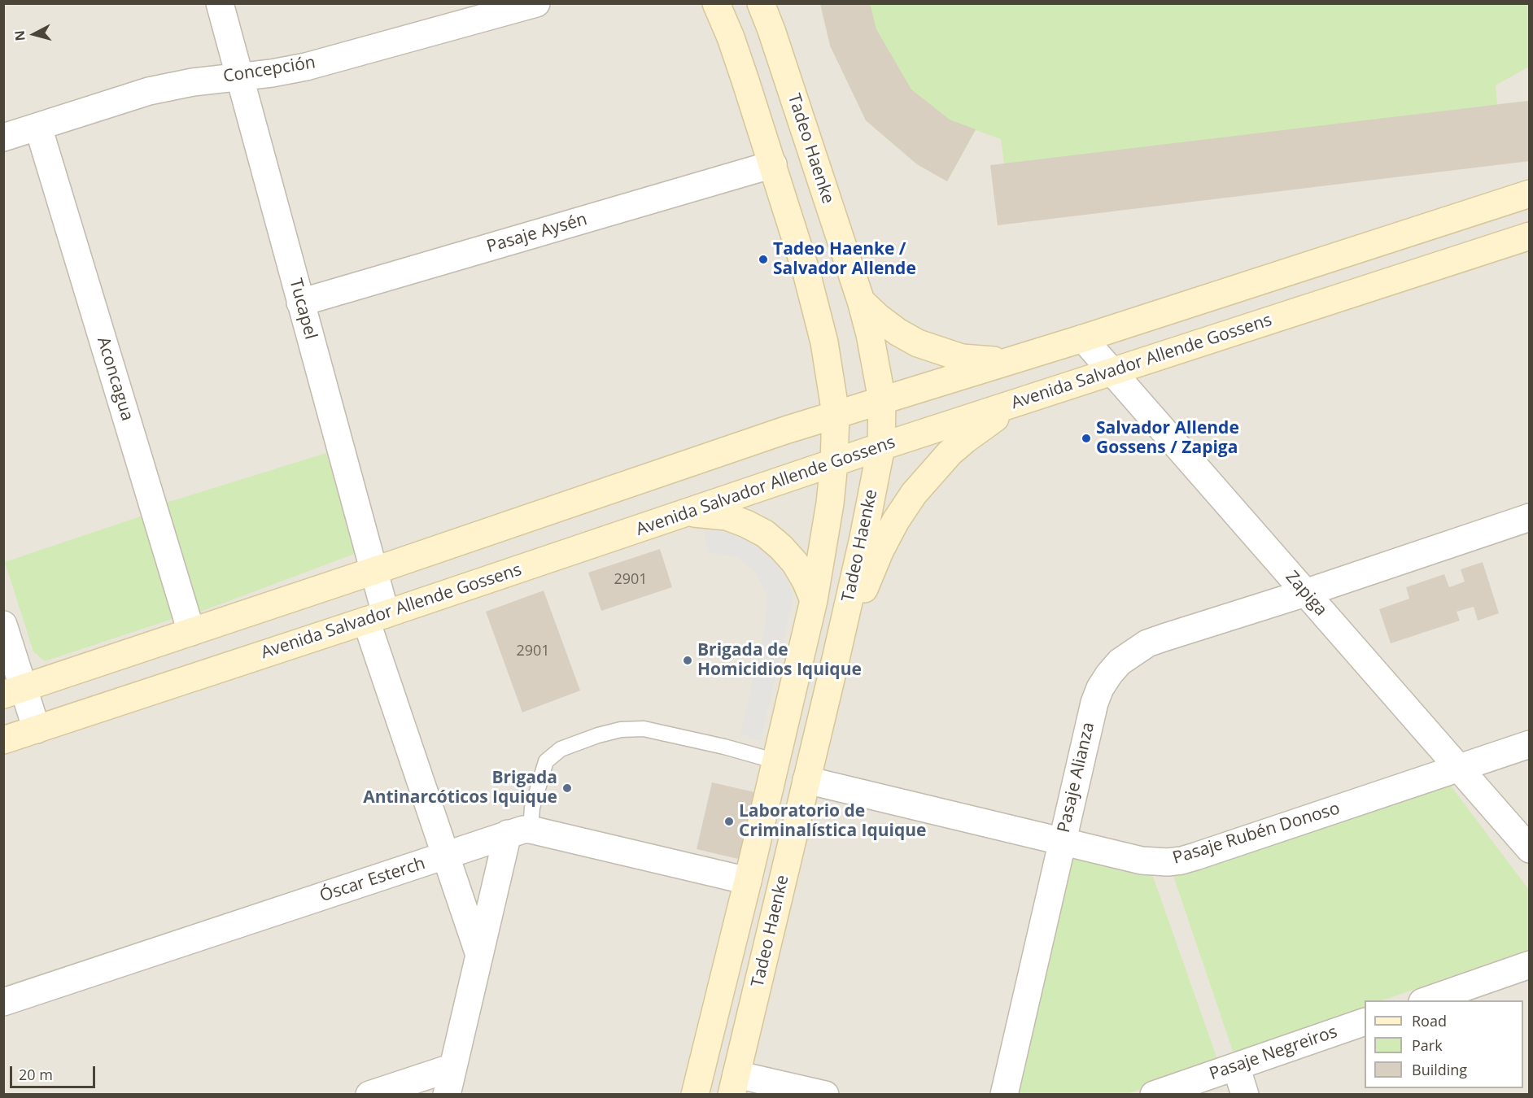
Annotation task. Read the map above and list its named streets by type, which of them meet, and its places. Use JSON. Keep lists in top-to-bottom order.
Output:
{
  "streets": {
    "main road": ["Tadeo Haenke", "Avenida Salvador Allende Gossens"],
    "street": [
      "Concepción",
      "Pasaje Aysén",
      "Tucapel",
      "Aconcagua",
      "Zapiga",
      "Pasaje Alianza",
      "Pasaje Rubén Donoso",
      "Óscar Esterch",
      "Pasaje Negreiros"
    ]
  },
  "crossings": [
    ["Concepción", "Tucapel"],
    ["Concepción", "Aconcagua"],
    ["Tadeo Haenke", "Pasaje Aysén"],
    ["Tadeo Haenke", "Avenida Salvador Allende Gossens"],
    ["Tadeo Haenke", "Pasaje Rubén Donoso"],
    ["Pasaje Aysén", "Tucapel"],
    ["Tucapel", "Avenida Salvador Allende Gossens"],
    ["Tucapel", "Óscar Esterch"],
    ["Avenida Salvador Allende Gossens", "Zapiga"],
    ["Zapiga", "Pasaje Alianza"],
    ["Zapiga", "Pasaje Rubén Donoso"],
    ["Pasaje Alianza", "Pasaje Rubén Donoso"]
  ],
  "places": [
    "Tadeo Haenke / Salvador Allende",
    "Salvador Allende Gossens / Zapiga",
    "Brigada de Homicidios Iquique",
    "Brigada Antinarcóticos Iquique",
    "Laboratorio de Criminalística Iquique"
  ],
  "house_numbers": ["2901", "2901"],
  "legend": ["Road", "Park", "Building"],
  "scale_bar": "20 m",
  "north": "left"
}
